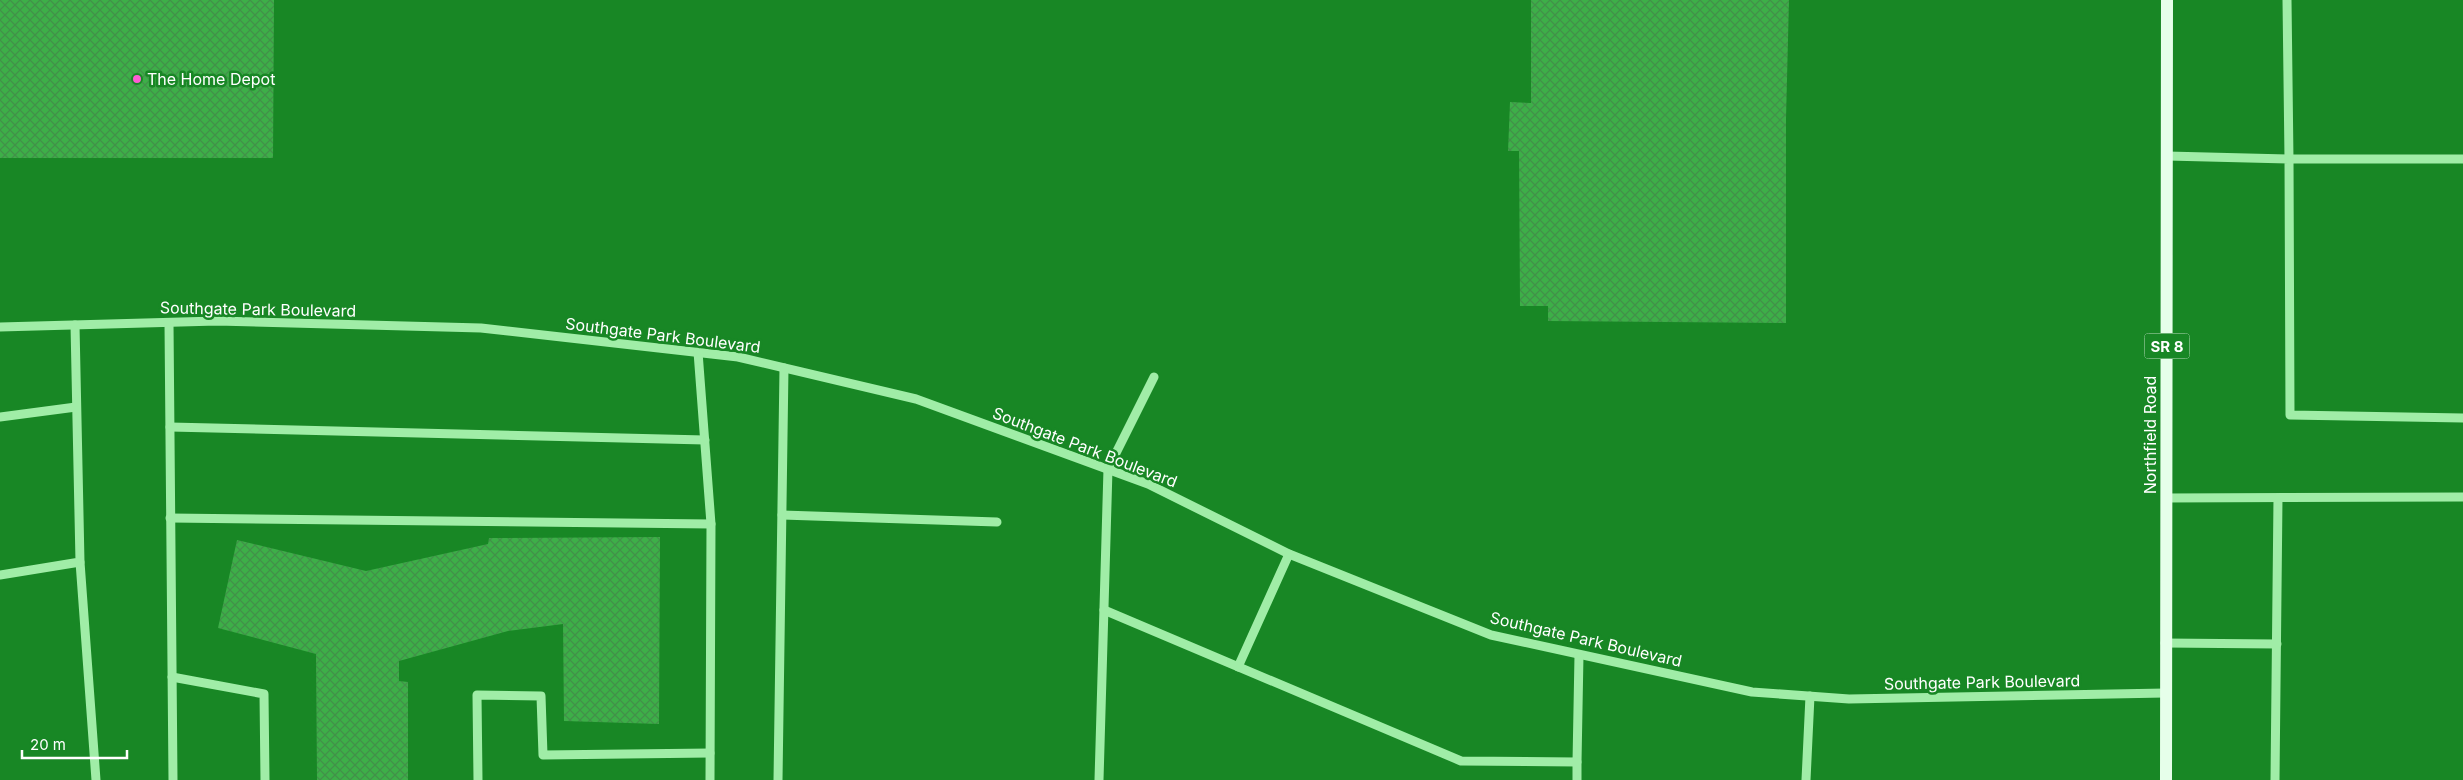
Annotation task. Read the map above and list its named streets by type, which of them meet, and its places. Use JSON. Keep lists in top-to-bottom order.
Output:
{
  "streets": {
    "main road": ["SR 8", "Northfield Road"],
    "street": ["Southgate Park Boulevard"]
  },
  "crossings": [
    ["Southgate Park Boulevard", "Northfield Road"]
  ],
  "places": ["The Home Depot"],
  "scale_bar": "20 m"
}
